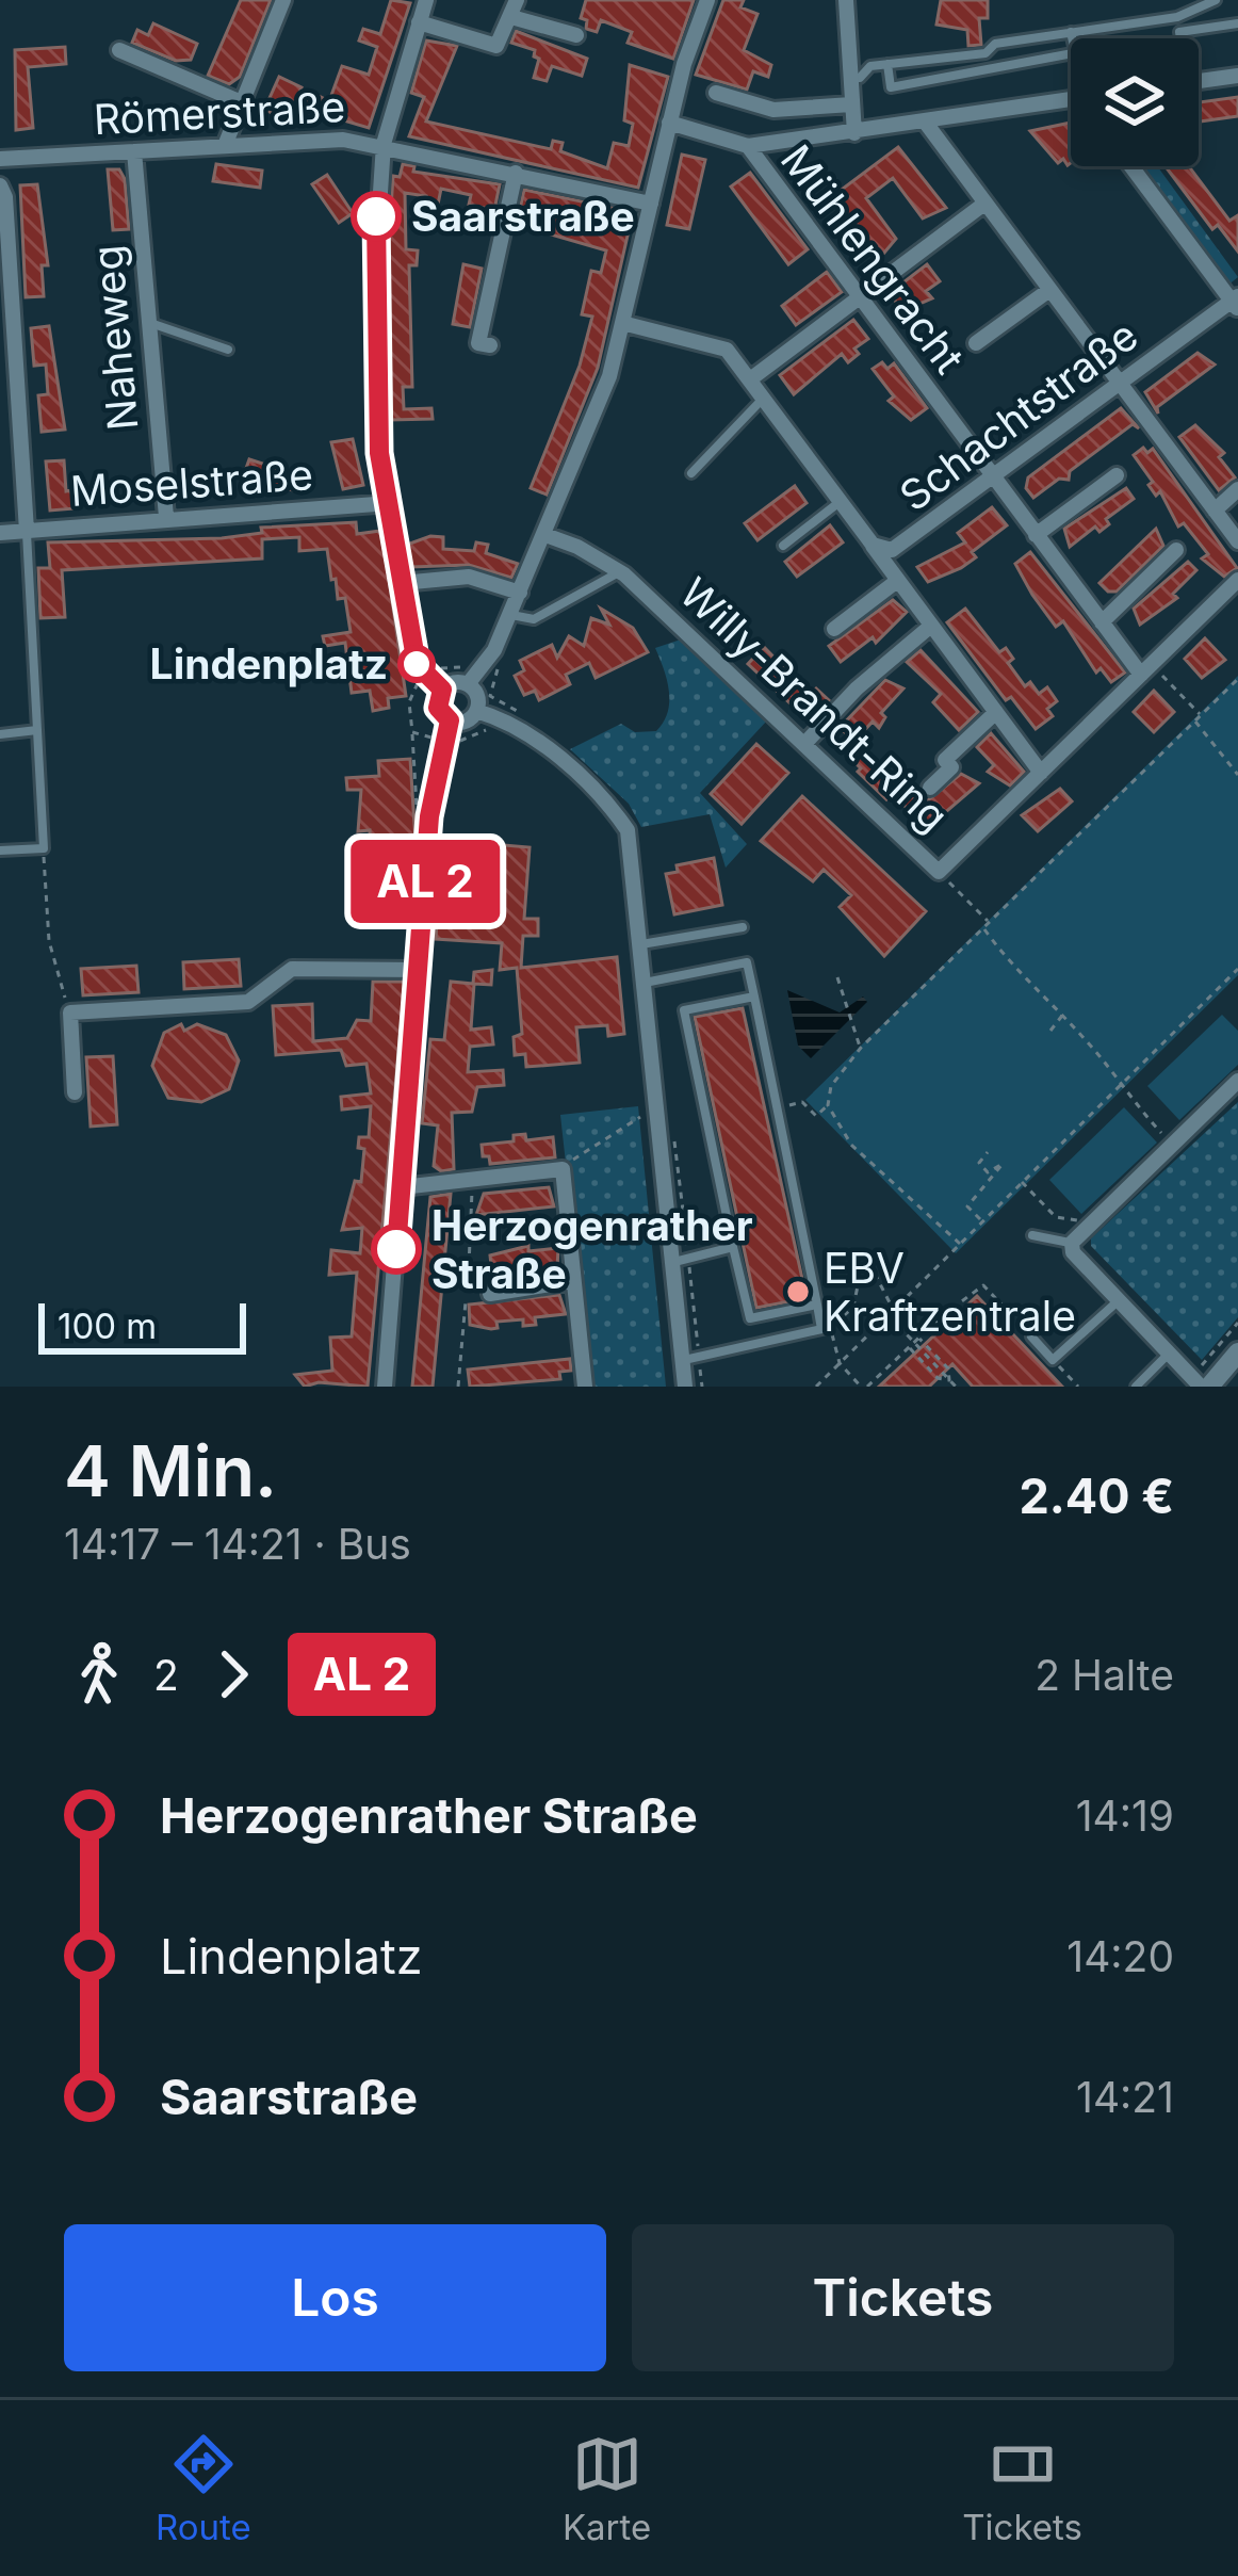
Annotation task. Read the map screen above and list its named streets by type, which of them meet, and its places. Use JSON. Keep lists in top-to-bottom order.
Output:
{
  "streets": {
    "street": [
      "Römerstraße",
      "Mühlengracht",
      "Naheweg",
      "Schachtstraße",
      "Moselstraße",
      "Willy-Brandt-Ring"
    ]
  },
  "crossings": [
    ["Römerstraße", "Naheweg"],
    ["Mühlengracht", "Schachtstraße"],
    ["Mühlengracht", "Willy-Brandt-Ring"],
    ["Naheweg", "Moselstraße"]
  ],
  "places": [
    "Saarstraße",
    "Lindenplatz",
    "Herzogenrather Straße",
    "EBV Kraftzentrale"
  ],
  "scale_bar": "100 m",
  "page": {
    "on_map": "AL 2",
    "scale": "100 m",
    "heading": ["4 Min.", "14:17 – 14:21 · Bus", "2.40 €"],
    "legs": ["2", "AL 2", "2 Halte"],
    "list": [
      {
        "name": "Herzogenrather Straße",
        "value": "14:19"
      },
      {
        "name": "Lindenplatz",
        "value": "14:20"
      },
      {
        "name": "Saarstraße",
        "value": "14:21"
      }
    ],
    "buttons": ["Los", "Tickets"],
    "tabs": ["Route", "Karte", "Tickets"]
  }
}
